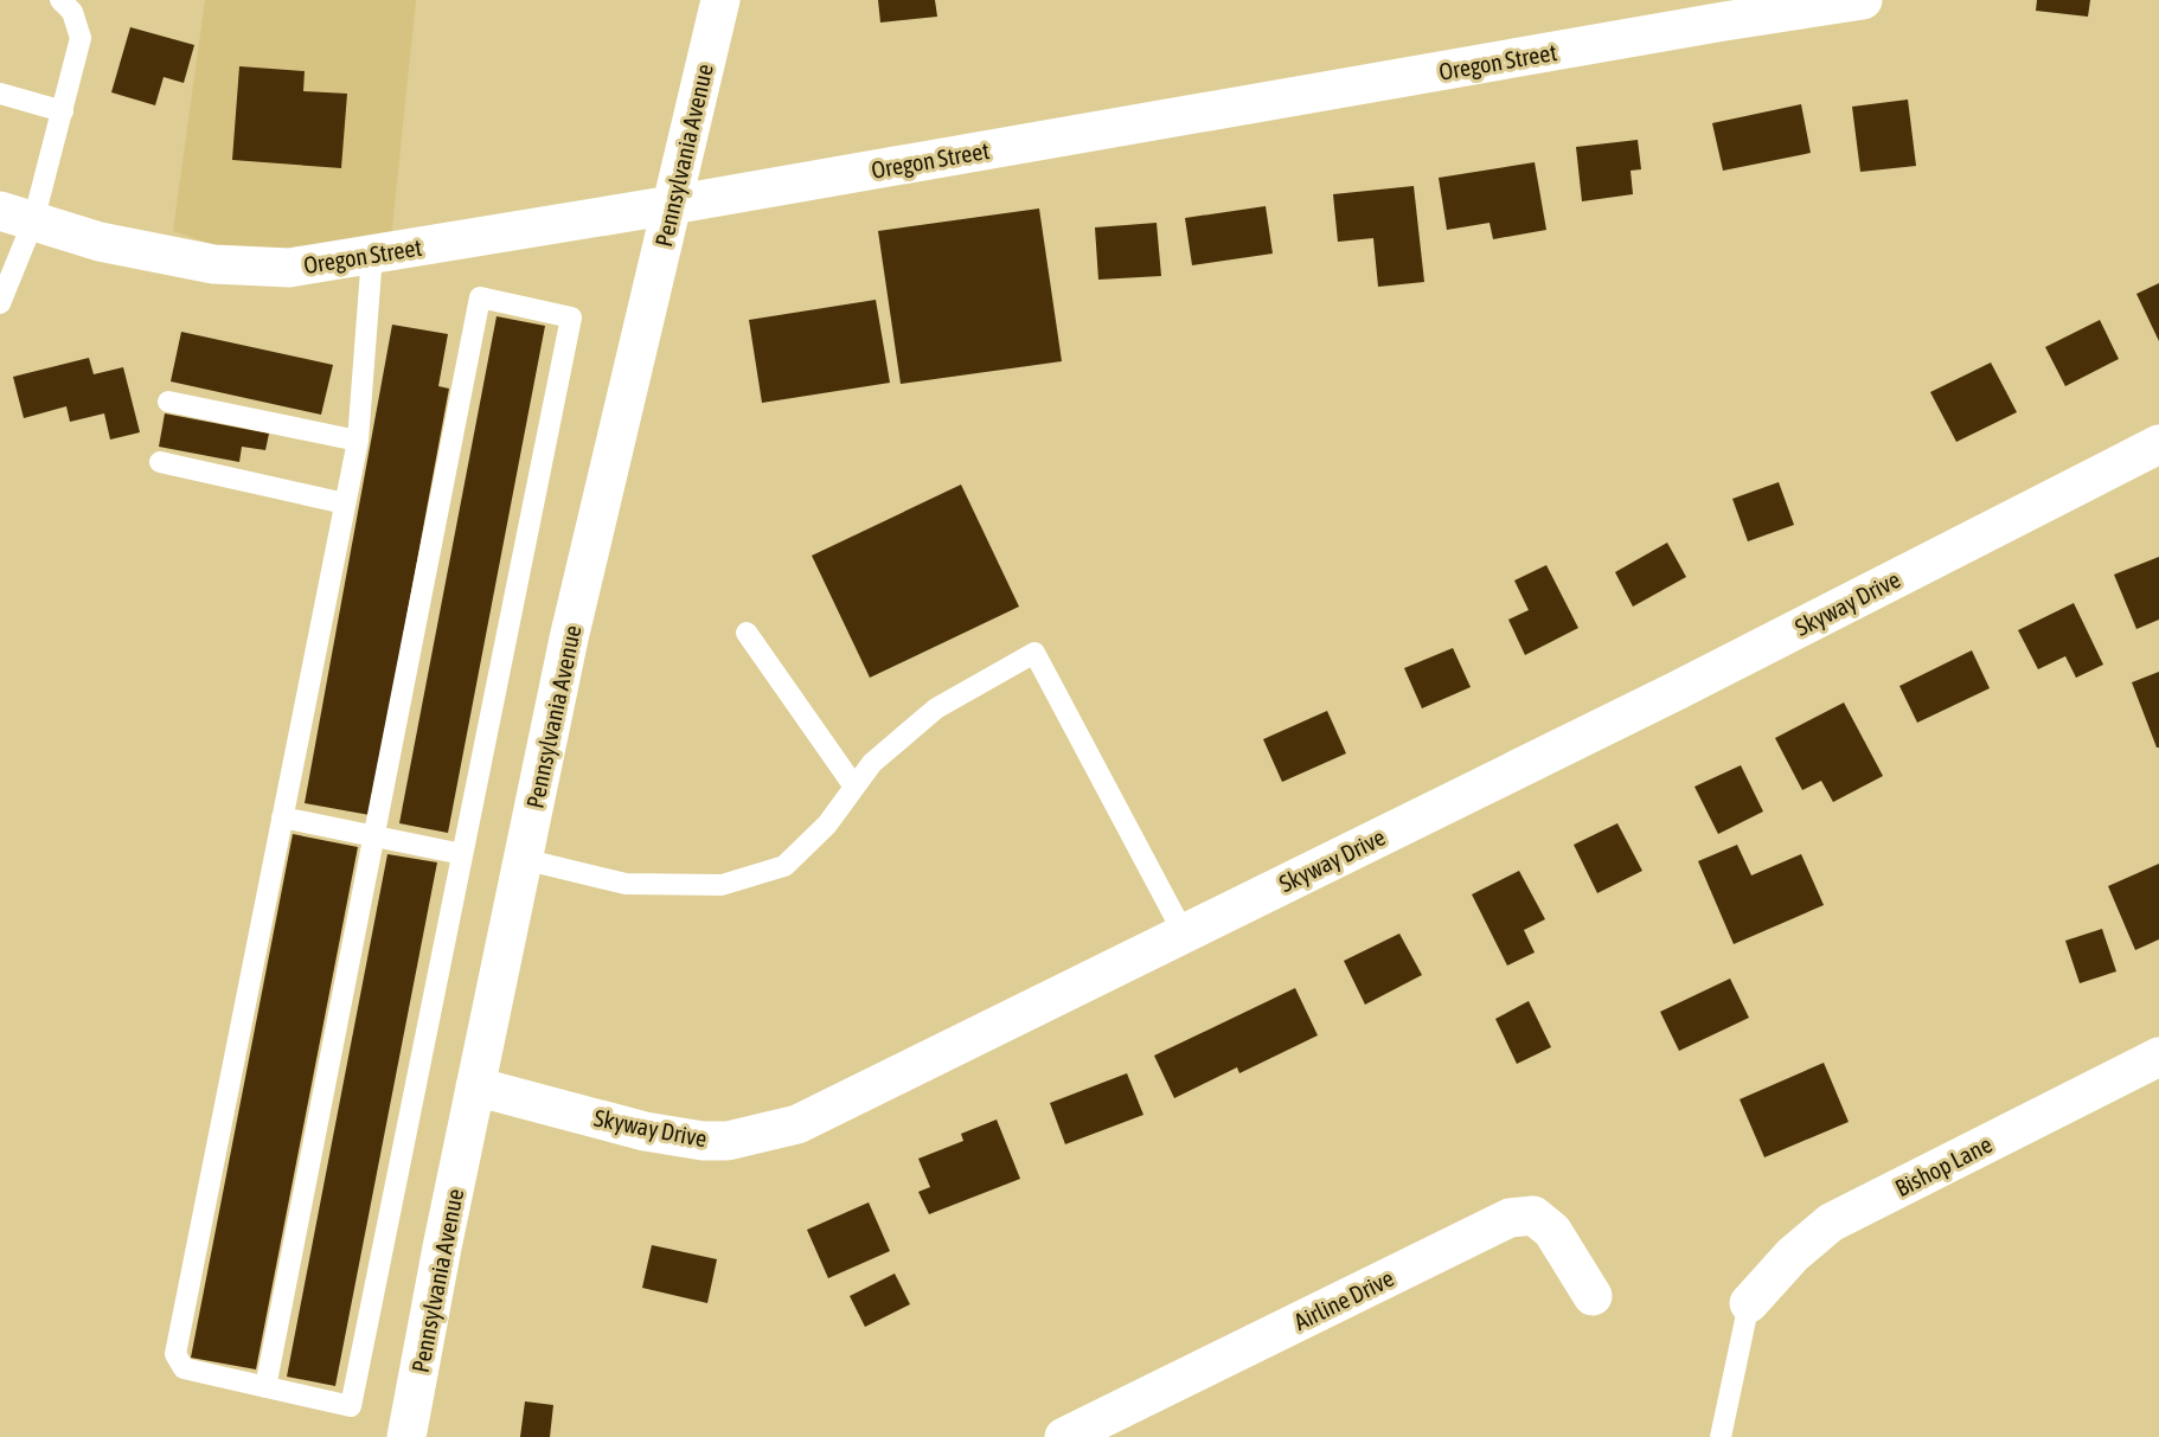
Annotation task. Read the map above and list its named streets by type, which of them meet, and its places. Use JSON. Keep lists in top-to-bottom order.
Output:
{
  "streets": {
    "street": [
      "Oregon Street",
      "Pennsylvania Avenue",
      "Skyway Drive",
      "Bishop Lane",
      "Airline Drive"
    ]
  },
  "crossings": [
    ["Oregon Street", "Pennsylvania Avenue"],
    ["Pennsylvania Avenue", "Skyway Drive"]
  ]
}
